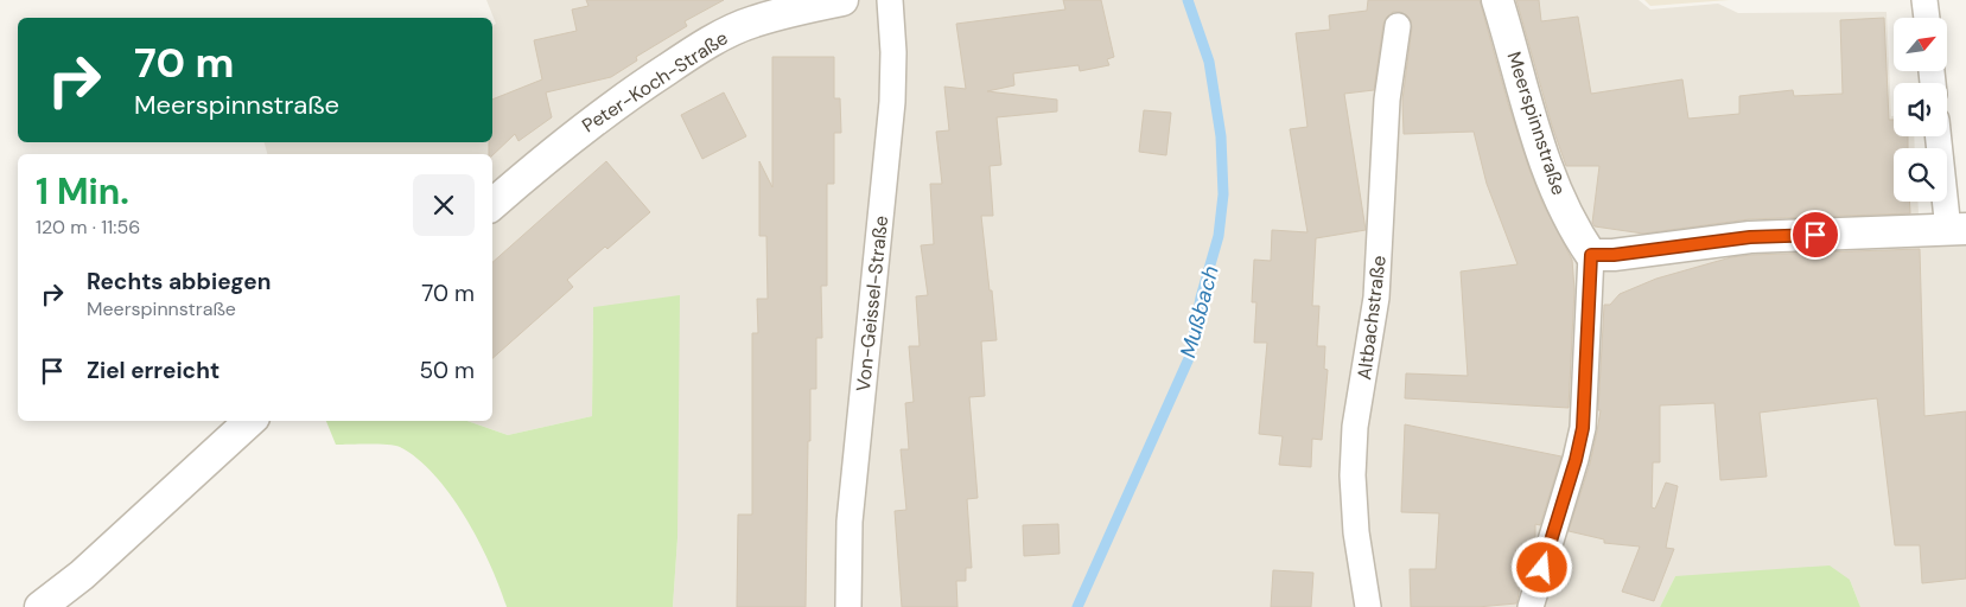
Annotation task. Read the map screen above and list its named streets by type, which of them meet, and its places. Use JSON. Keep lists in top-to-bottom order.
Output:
{
  "streets": {
    "street": [
      "Peter-Koch-Straße",
      "Meerspinnstraße",
      "Von-Geissel-Straße",
      "Altbachstraße"
    ]
  },
  "water": ["Mußbach"],
  "north": "top right",
  "page": {
    "turn": ["70 m", "Meerspinnstraße"],
    "heading": ["1 Min.", "120 m · 11:56"],
    "list": [
      {
        "name": "Rechts abbiegen",
        "note": "Meerspinnstraße",
        "value": "70 m"
      },
      {
        "name": "Ziel erreicht",
        "value": "50 m"
      }
    ]
  }
}
